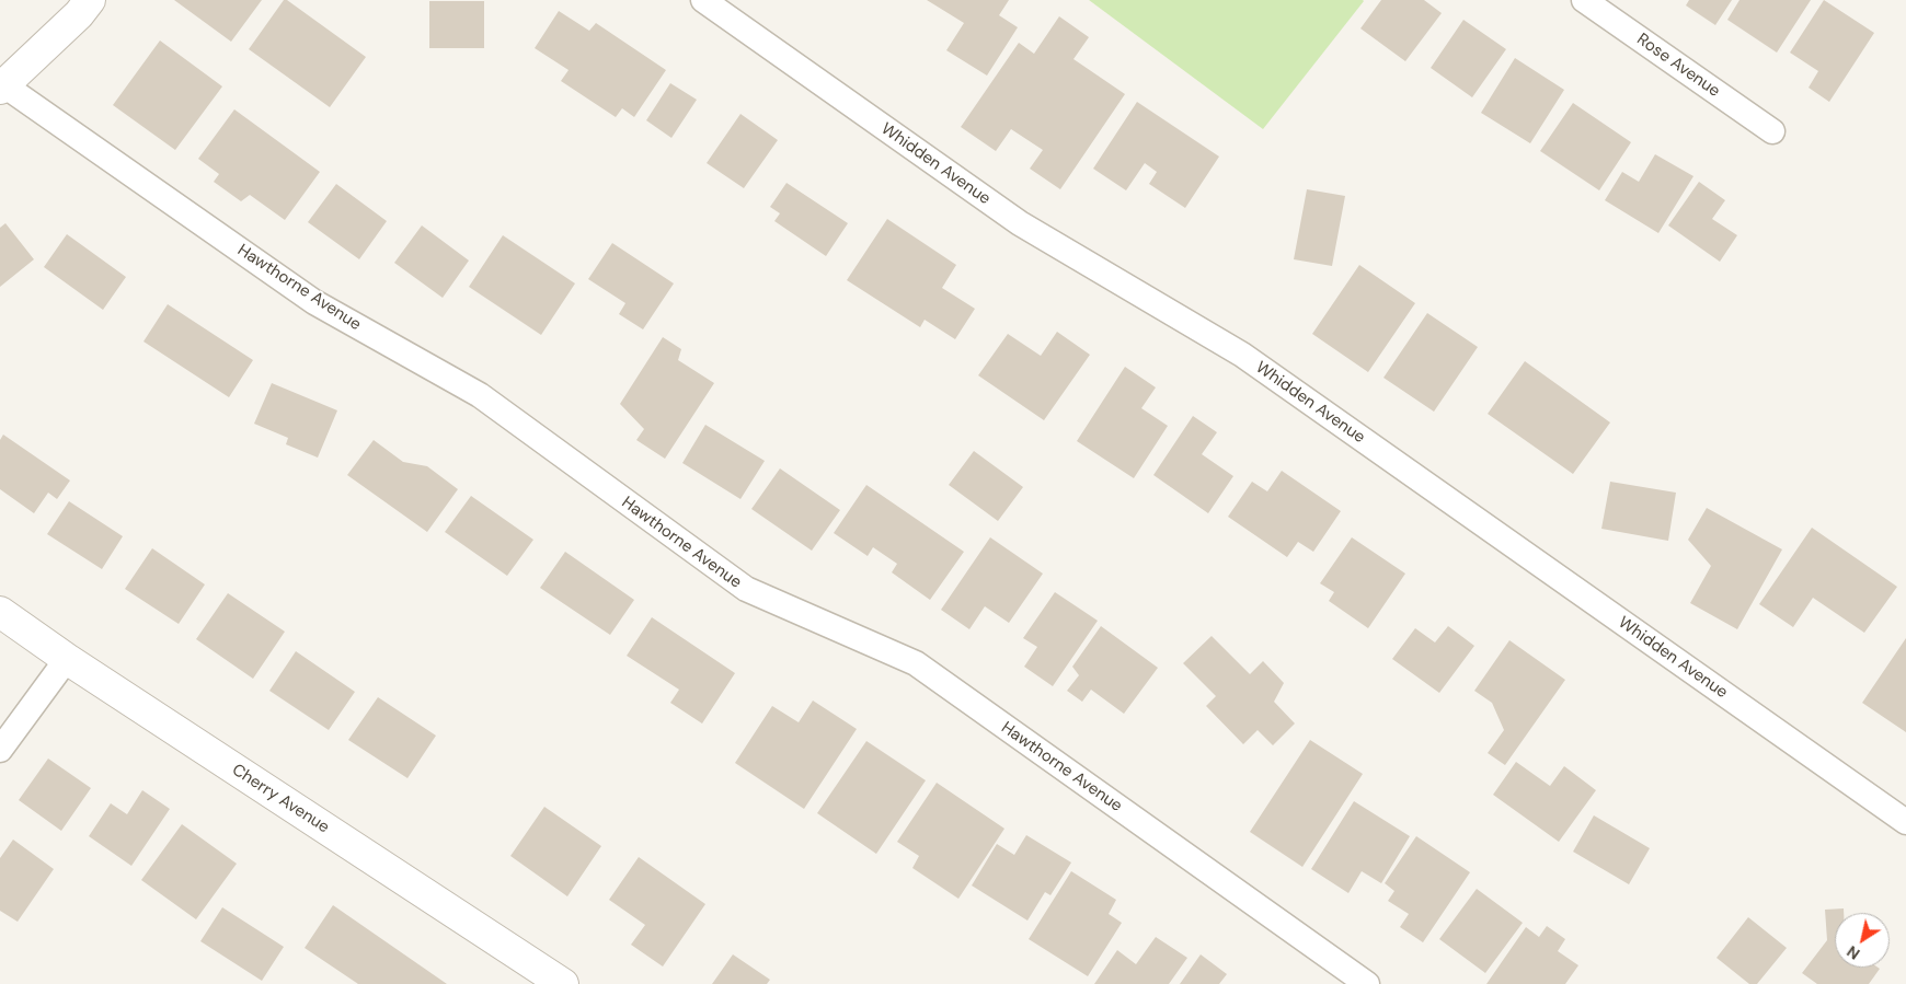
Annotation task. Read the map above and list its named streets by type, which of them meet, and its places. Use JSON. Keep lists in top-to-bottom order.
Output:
{
  "streets": {
    "street": [
      "Rose Avenue",
      "Whidden Avenue",
      "Hawthorne Avenue",
      "Cherry Avenue"
    ]
  },
  "north": "bottom left"
}
